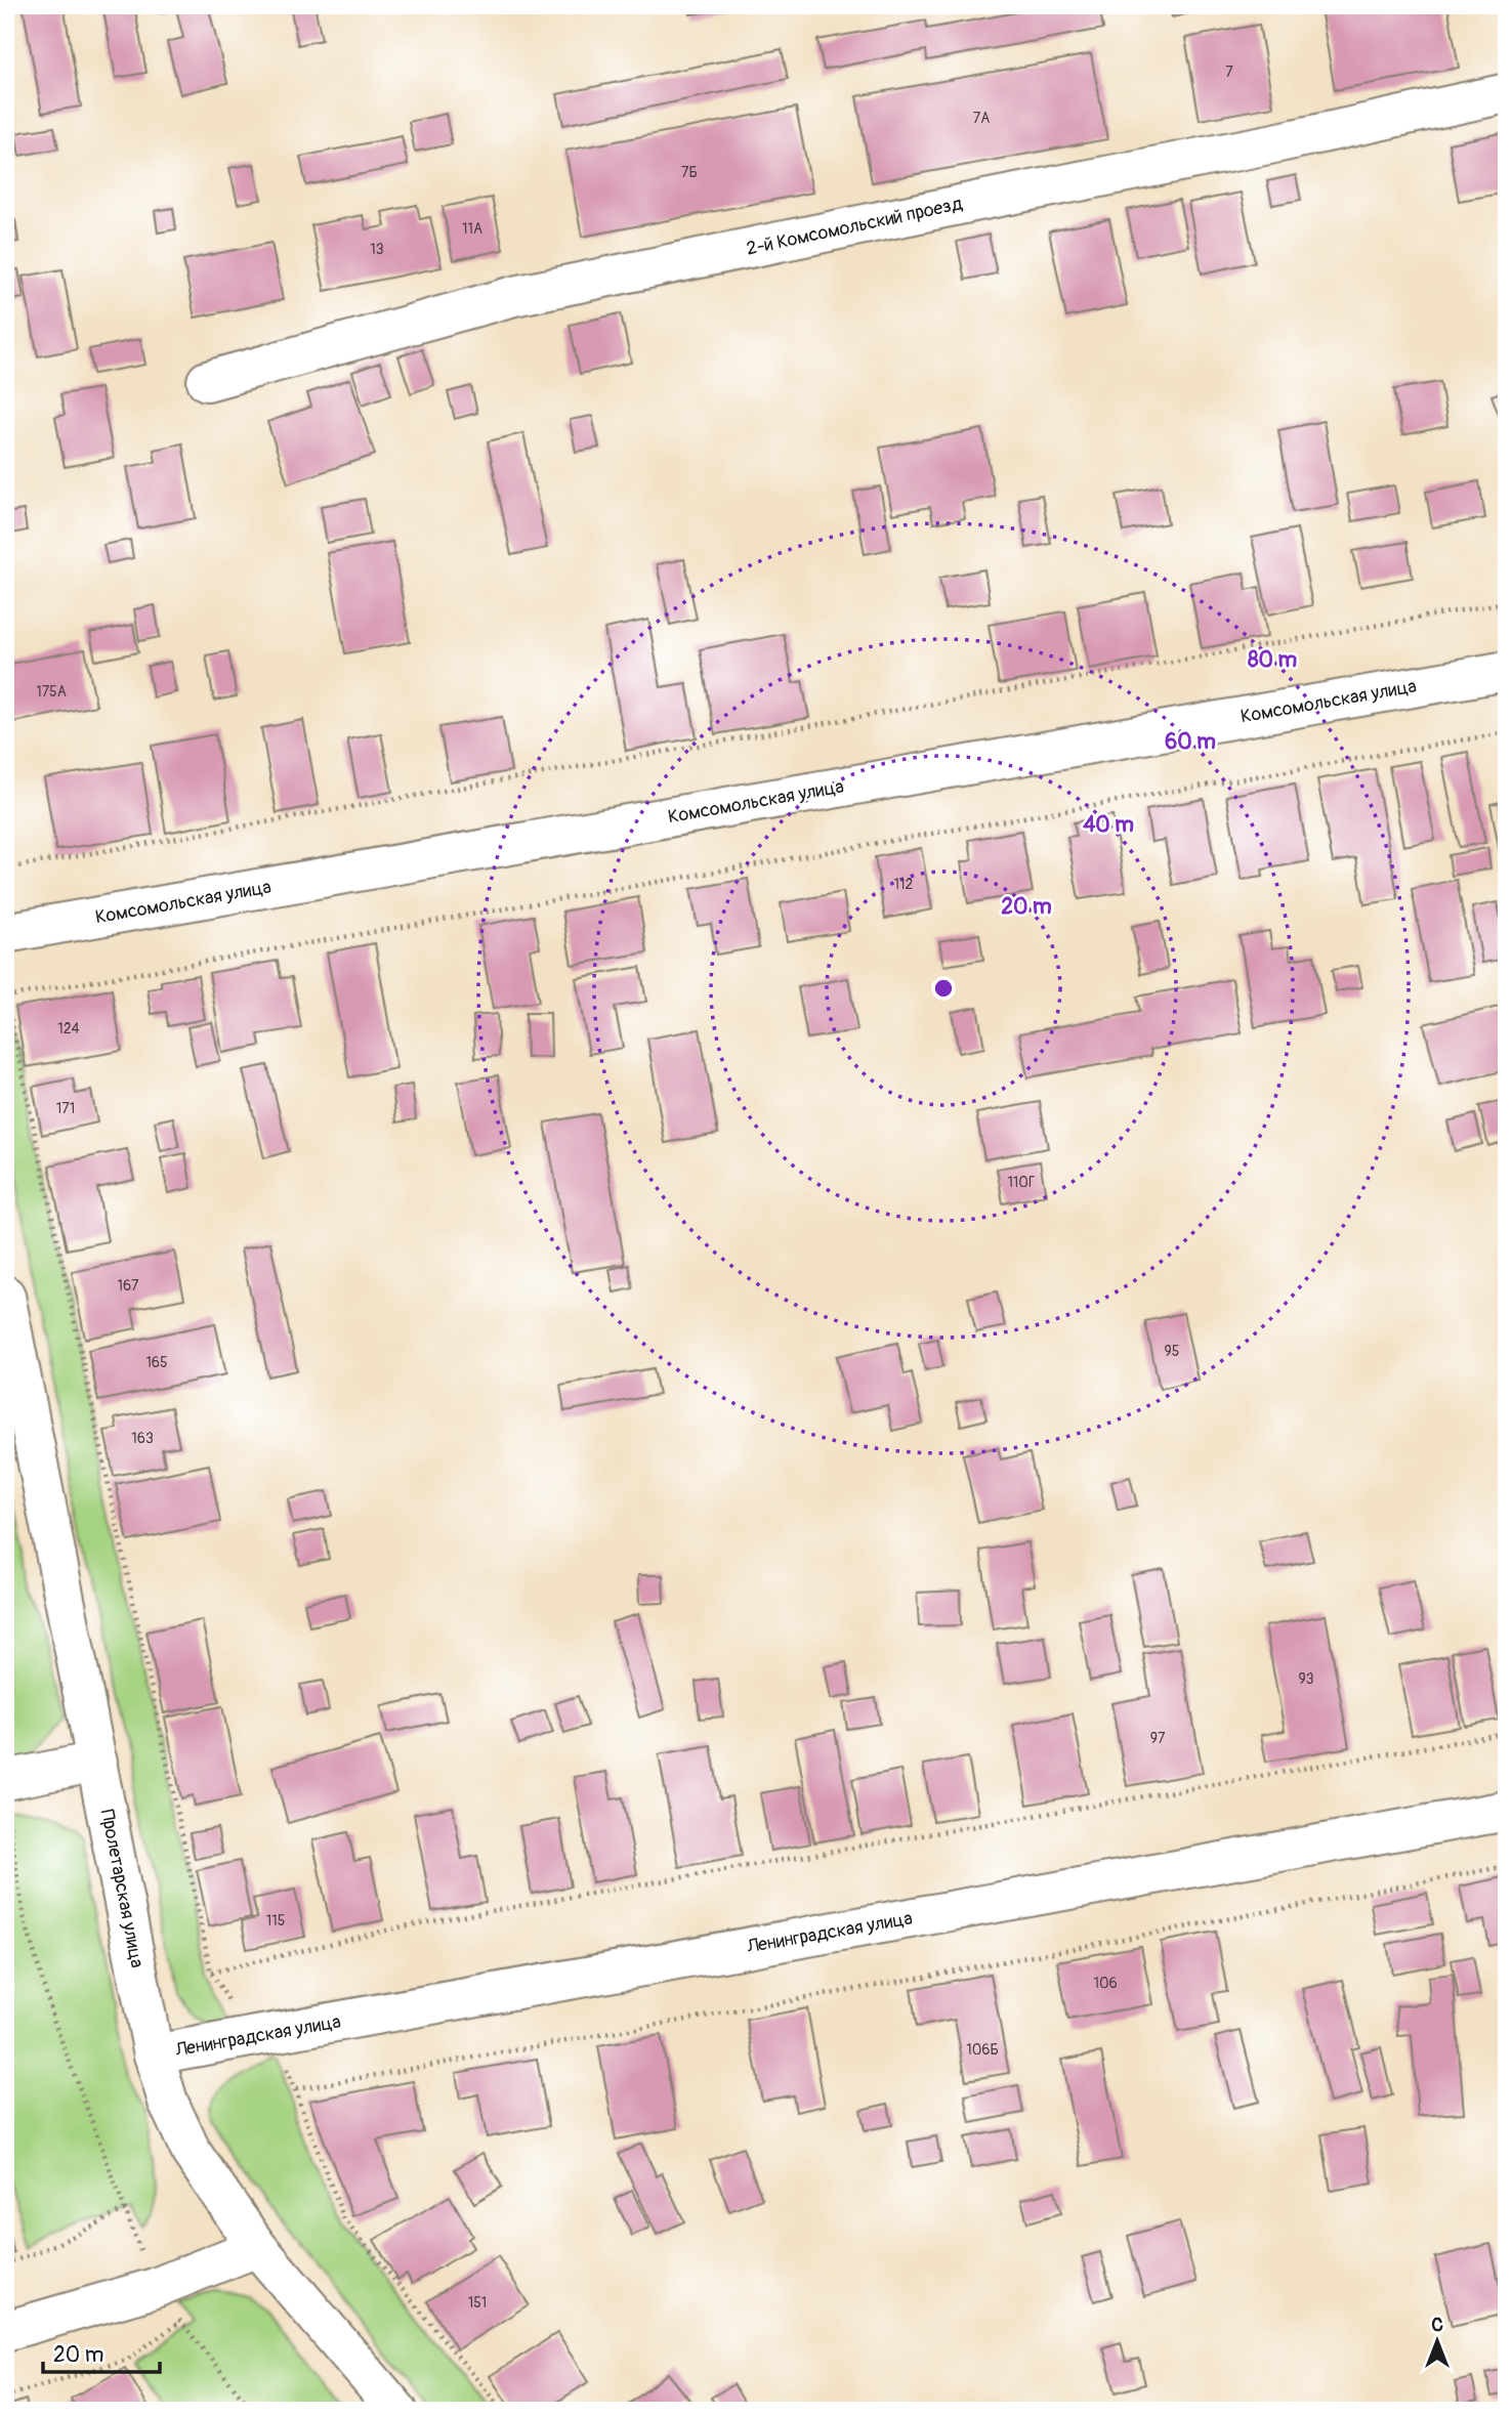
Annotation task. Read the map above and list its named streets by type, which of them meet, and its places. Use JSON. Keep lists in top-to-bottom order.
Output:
{
  "streets": {
    "street": [
      "2-й Комсомольский проезд",
      "Комсомольская улица",
      "Пролетарская улица",
      "Ленинградская улица"
    ]
  },
  "crossings": [
    ["Пролетарская улица", "Ленинградская улица"]
  ],
  "house_numbers": [
    "7",
    "7А",
    "7Б",
    "11А",
    "13",
    "175А",
    "112",
    "124",
    "171",
    "110Г",
    "167",
    "95",
    "165",
    "163",
    "93",
    "97",
    "115",
    "106",
    "106Б",
    "151"
  ],
  "scale_bar": "20 m",
  "north": "top",
  "rings": [
    "80 m",
    "60 m",
    "40 m",
    "20 m"
  ]
}
